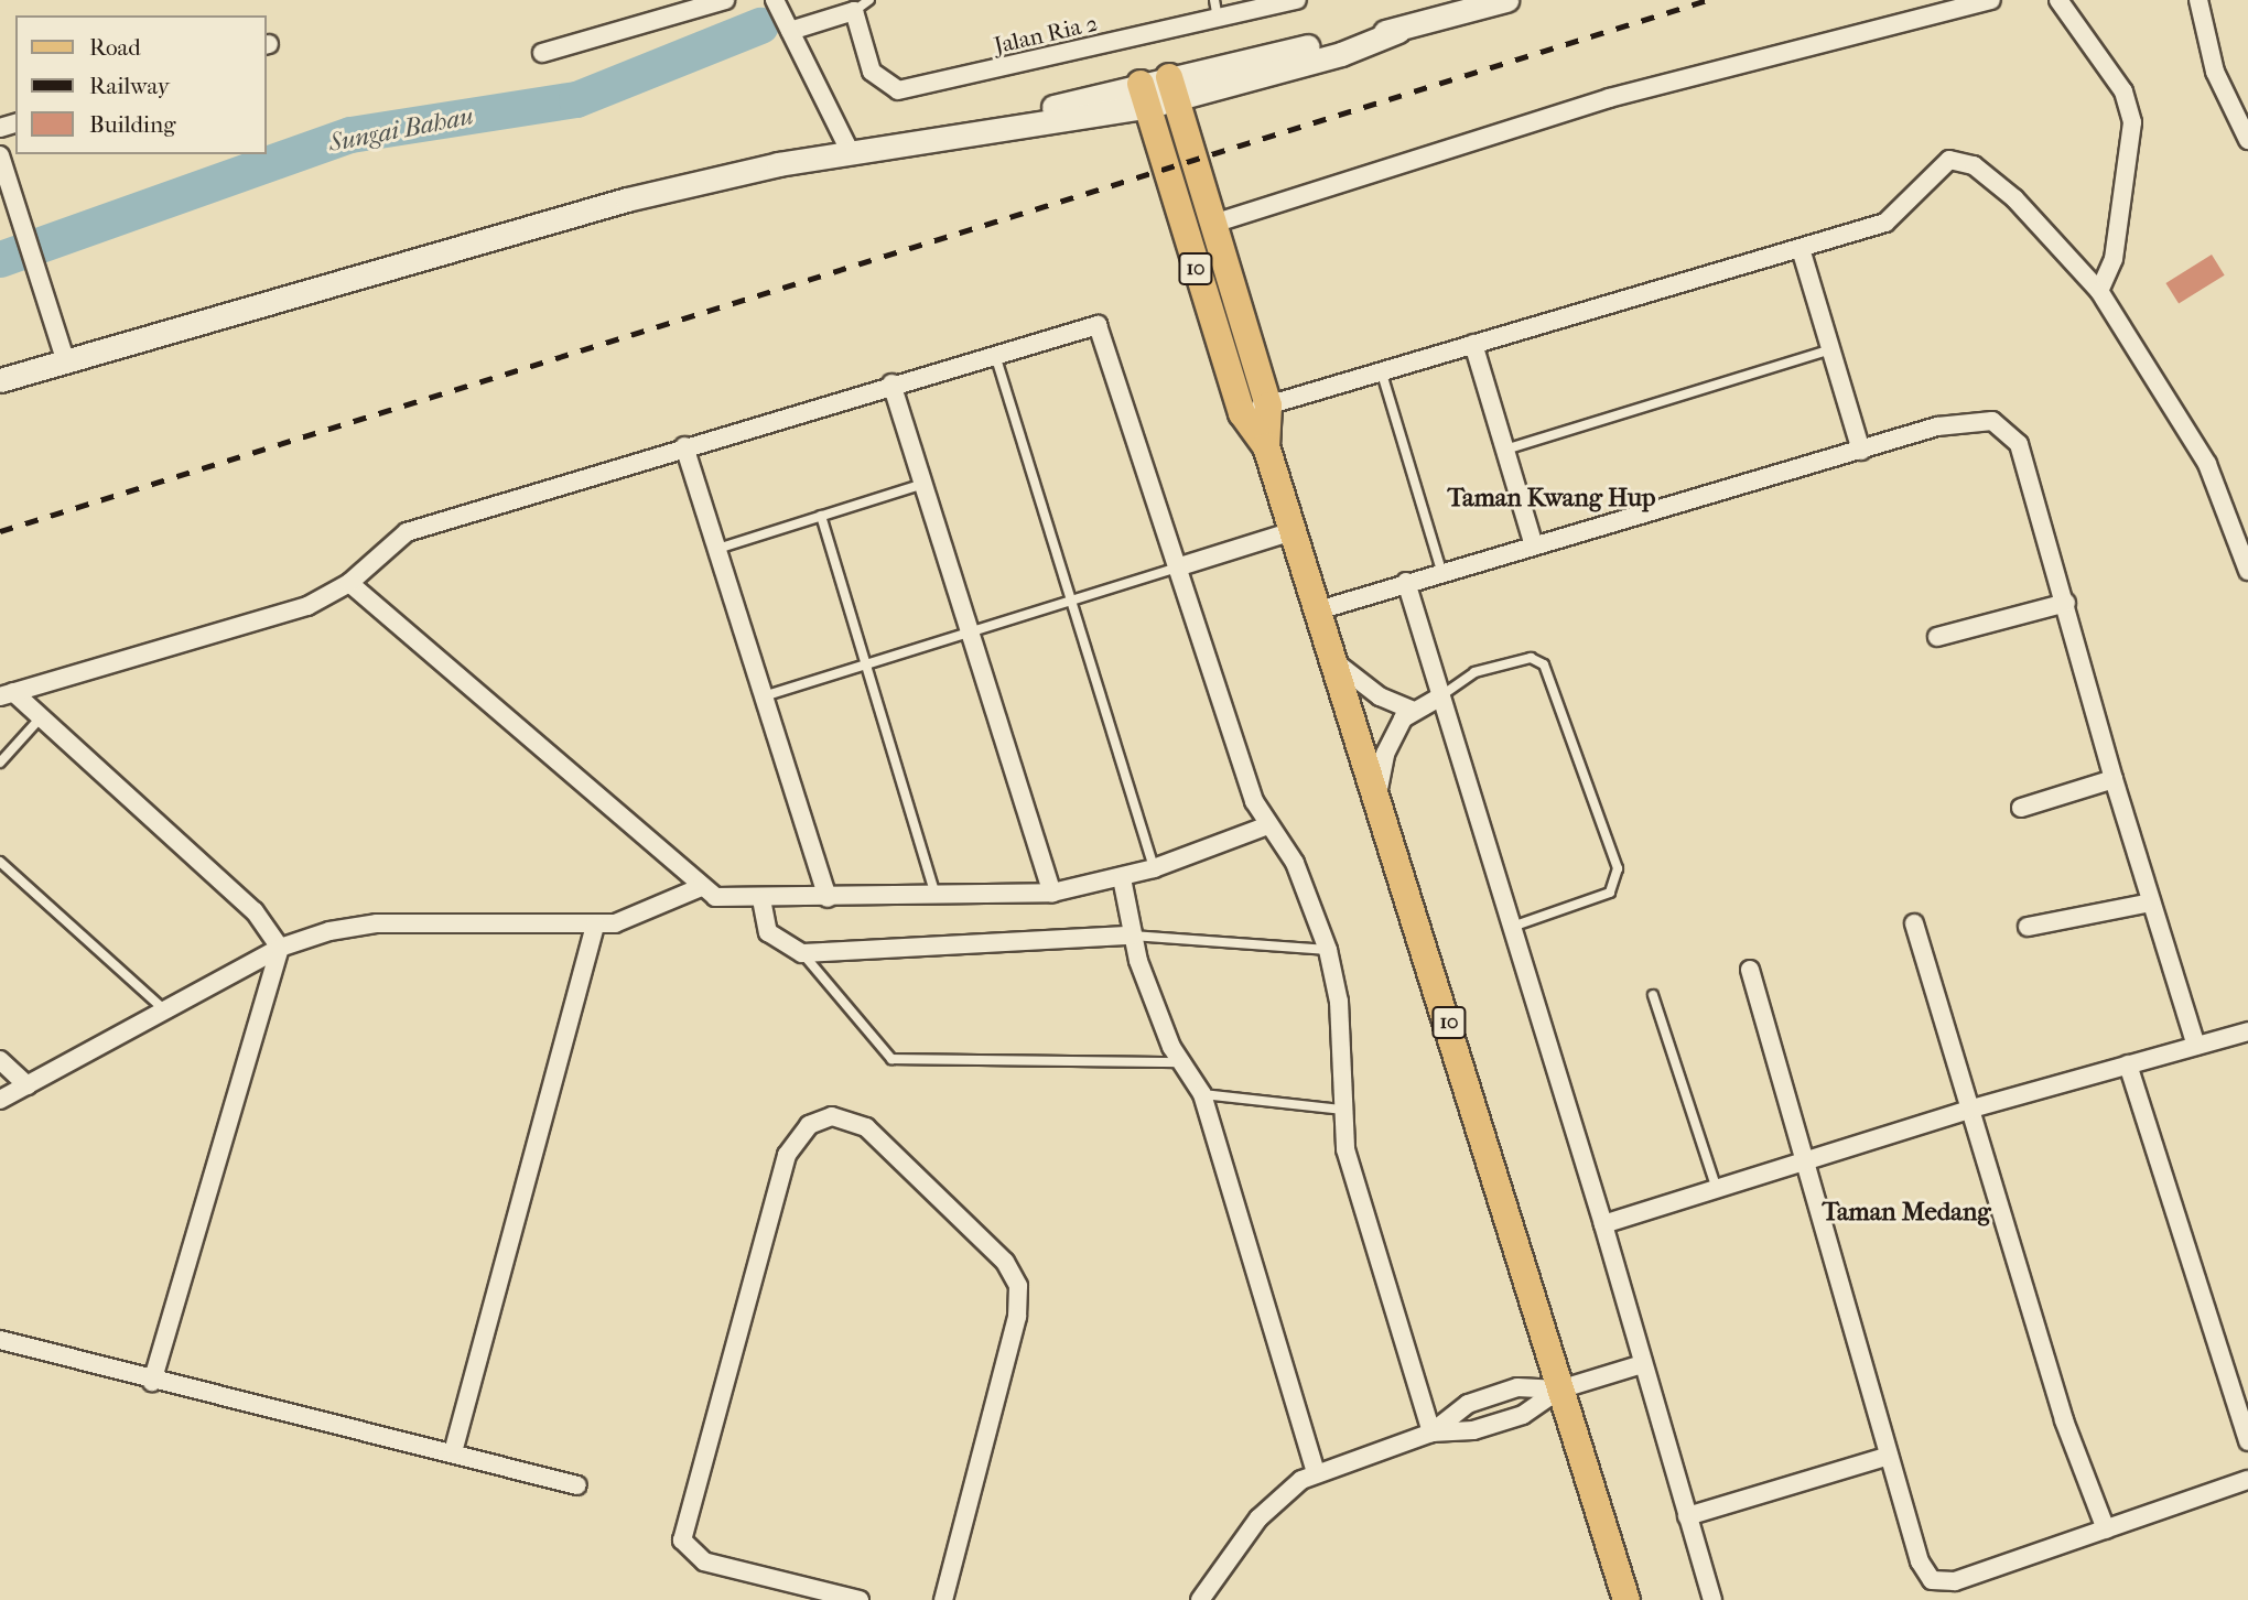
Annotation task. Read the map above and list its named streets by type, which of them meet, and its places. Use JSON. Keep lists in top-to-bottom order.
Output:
{
  "streets": {
    "main road": ["10"],
    "street": ["Jalan Ria 2"]
  },
  "districts": ["Taman Kwang Hup", "Taman Medang"],
  "water": ["Sungai Bahau"],
  "legend": ["Road", "Railway", "Building"]
}
